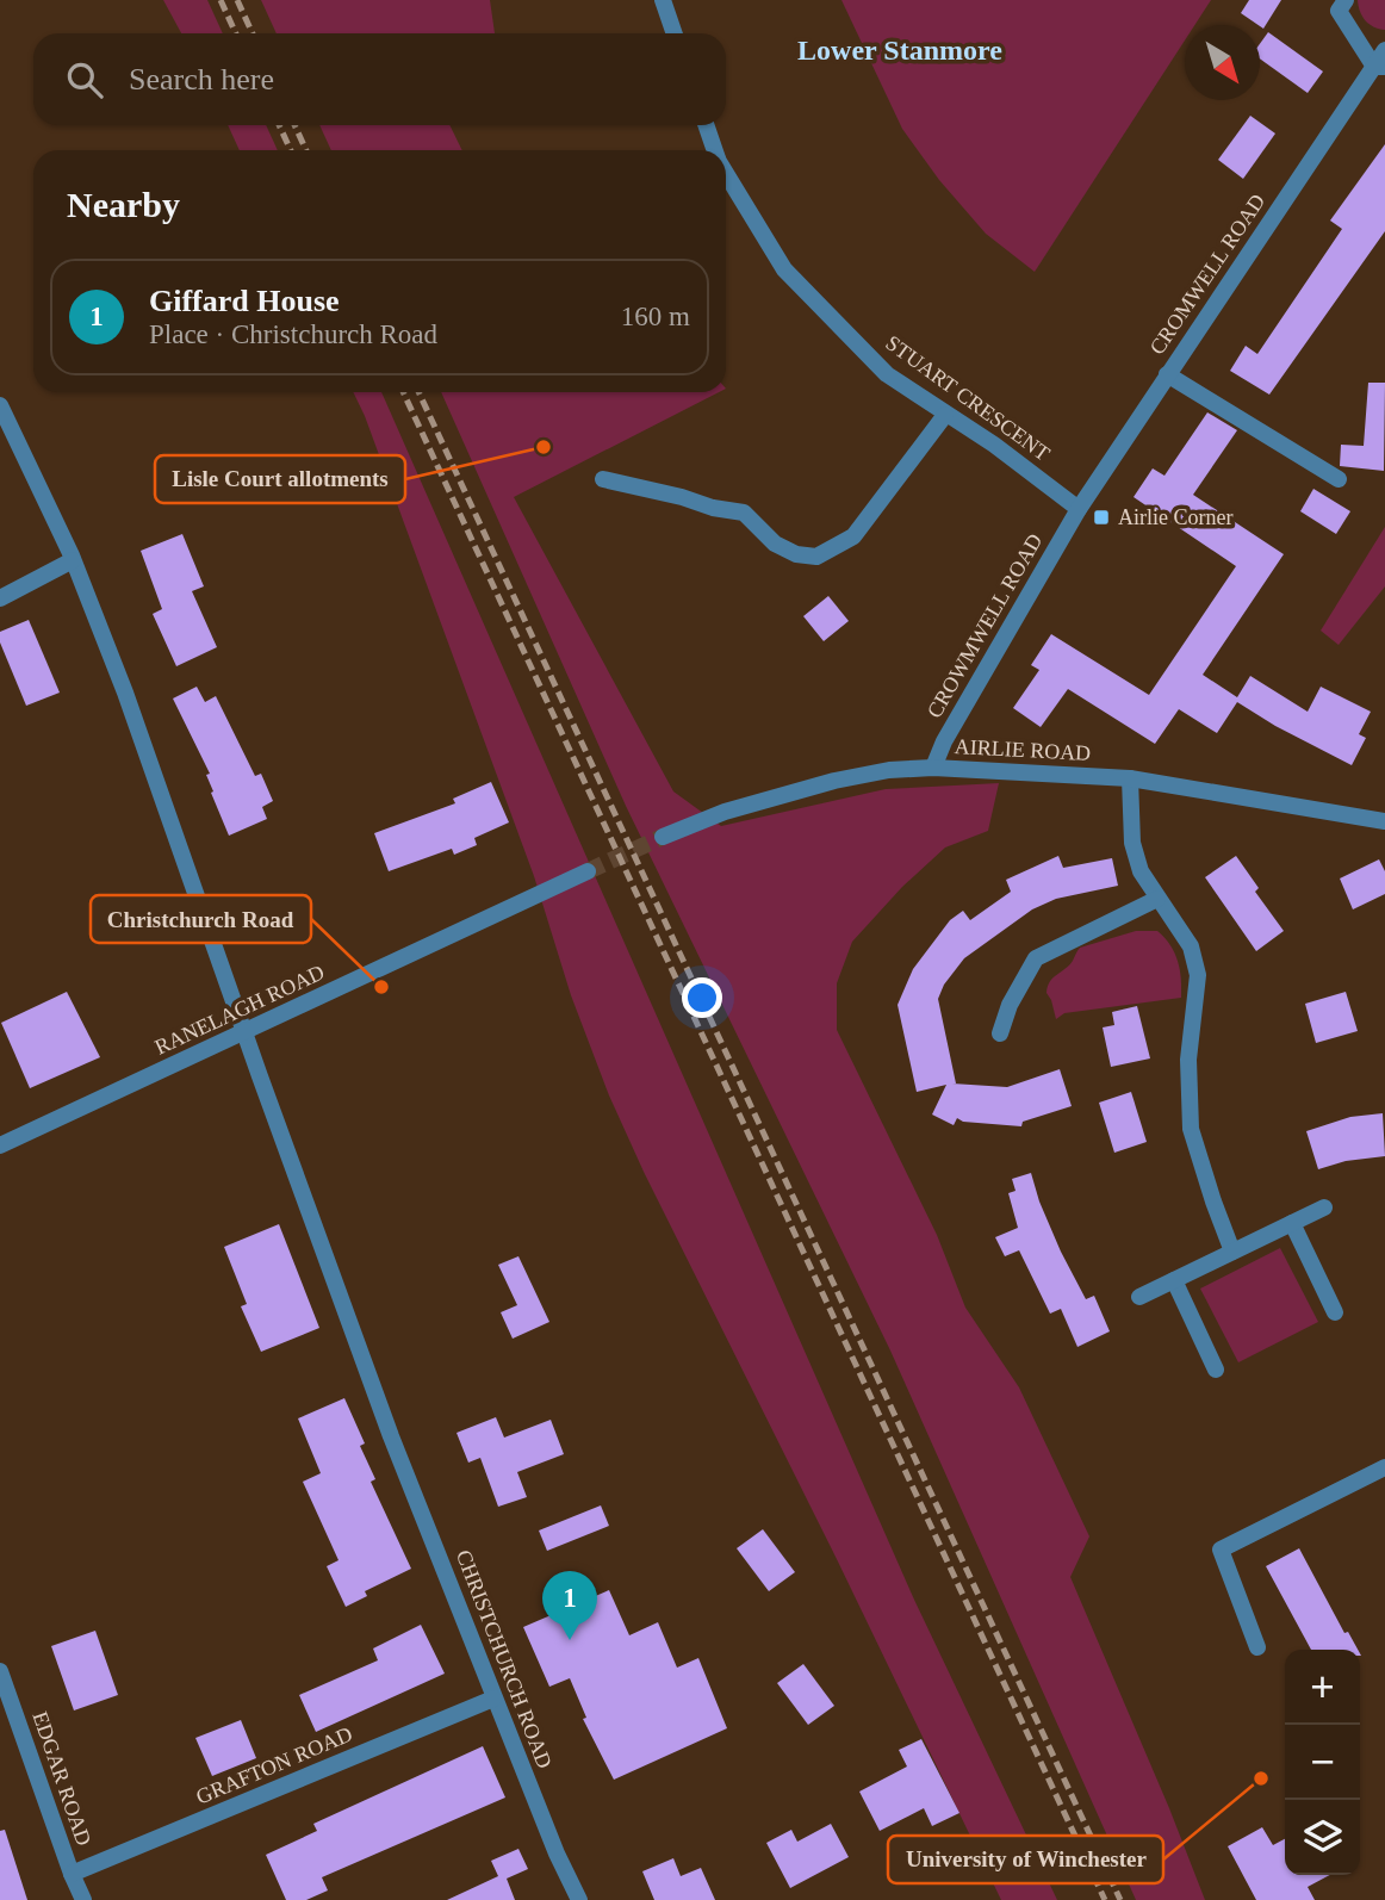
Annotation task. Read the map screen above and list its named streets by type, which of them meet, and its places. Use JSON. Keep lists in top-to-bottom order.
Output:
{
  "streets": {
    "street": [
      "CROMWELL ROAD",
      "STUART CRESCENT",
      "CROWMWELL ROAD",
      "AIRLIE ROAD",
      "RANELAGH ROAD",
      "CHRISTCHURCH ROAD",
      "GRAFTON ROAD",
      "EDGAR ROAD"
    ]
  },
  "crossings": [
    ["CROMWELL ROAD", "STUART CRESCENT"],
    ["CROMWELL ROAD", "CROWMWELL ROAD"],
    ["STUART CRESCENT", "CROWMWELL ROAD"],
    ["CROWMWELL ROAD", "AIRLIE ROAD"],
    ["RANELAGH ROAD", "CHRISTCHURCH ROAD"],
    ["CHRISTCHURCH ROAD", "GRAFTON ROAD"],
    ["GRAFTON ROAD", "EDGAR ROAD"]
  ],
  "districts": ["Lower Stanmore"],
  "places": {
    "other": ["Lisle Court allotments", "Christchurch Road", "University of Winchester"],
    "transit": ["Airlie Corner"]
  },
  "north": "bottom right",
  "page": {
    "search": "Search here",
    "heading": "Nearby",
    "list": [
      {
        "mark": "1",
        "name": "Giffard House",
        "note": "Place · Christchurch Road",
        "value": "160 m"
      }
    ],
    "pins": "1",
    "map_buttons": ["+", "−"]
  }
}
